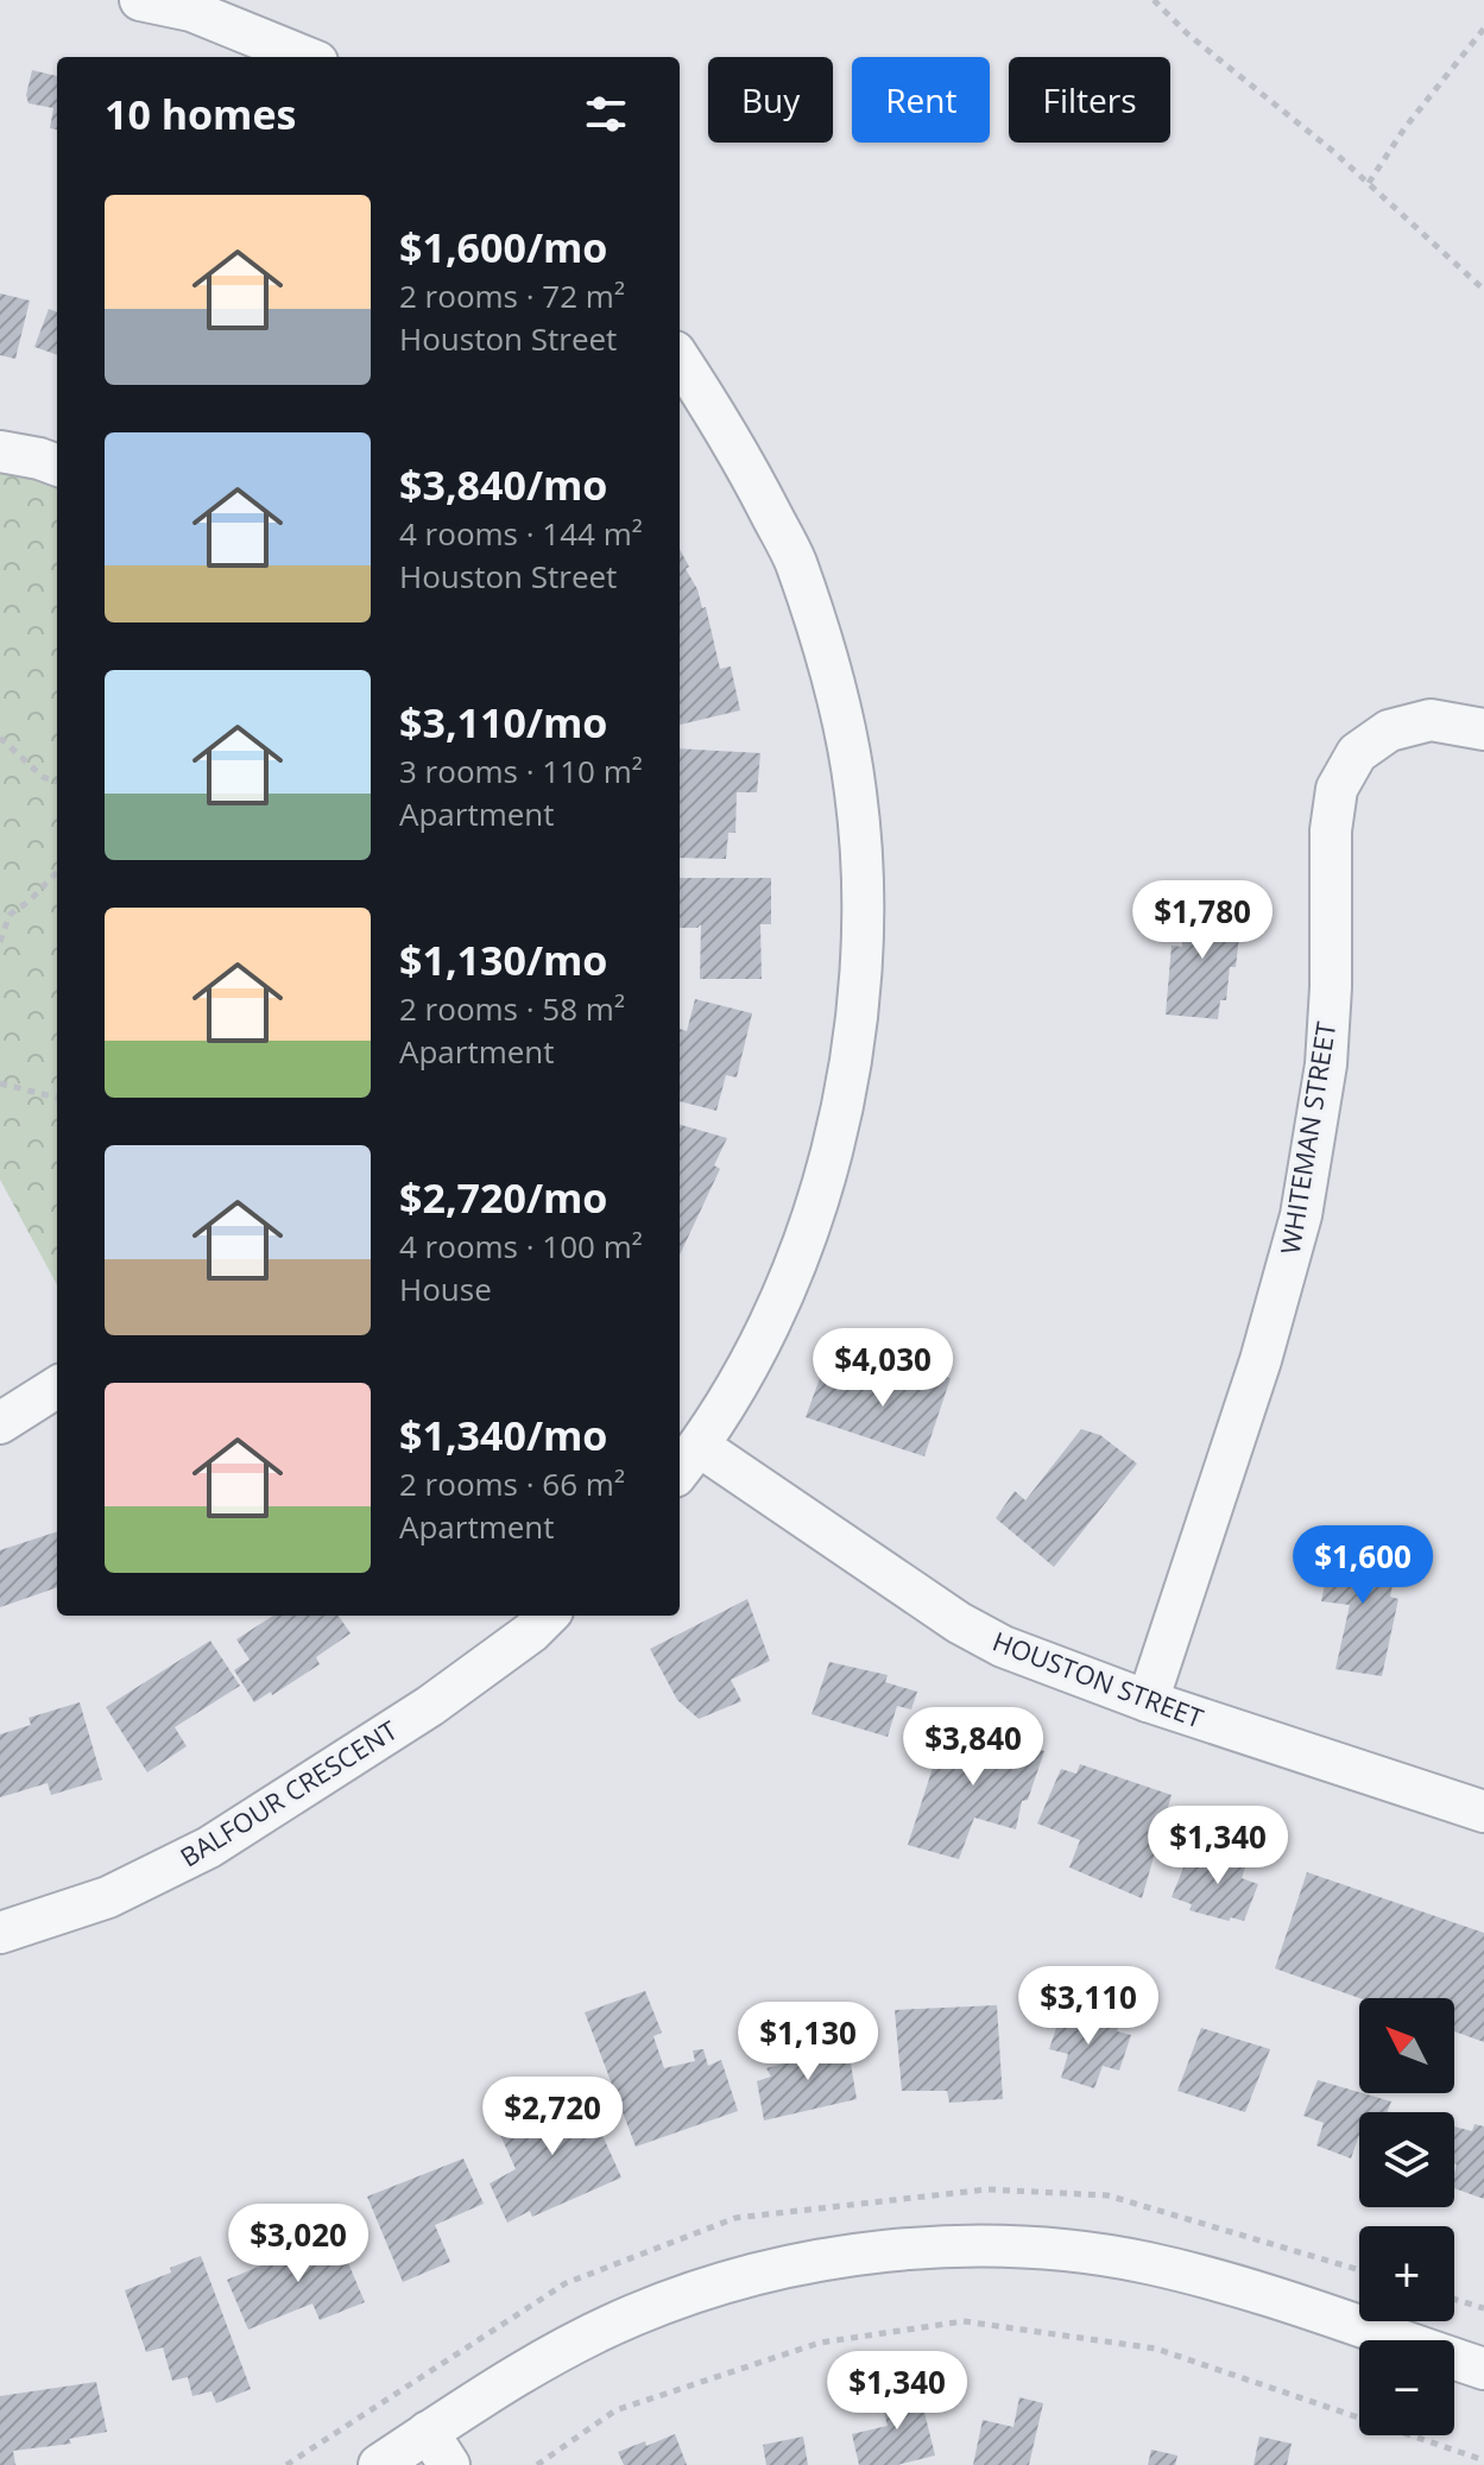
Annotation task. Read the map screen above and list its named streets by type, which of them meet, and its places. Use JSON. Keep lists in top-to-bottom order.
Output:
{
  "streets": {
    "street": ["WHITEMAN STREET", "HOUSTON STREET", "BALFOUR CRESCENT"]
  },
  "crossings": [
    ["WHITEMAN STREET", "HOUSTON STREET"]
  ],
  "north": "top left",
  "page": {
    "chip": ["Buy", "Rent", "Filters"],
    "heading": "10 homes",
    "list": [
      {
        "name": "$1,600/mo",
        "note": "2 rooms · 72 m² · Houston Street"
      },
      {
        "name": "$3,840/mo",
        "note": "4 rooms · 144 m² · Houston Street"
      },
      {
        "name": "$3,110/mo",
        "note": "3 rooms · 110 m² · Apartment"
      },
      {
        "name": "$1,130/mo",
        "note": "2 rooms · 58 m² · Apartment"
      },
      {
        "name": "$2,720/mo",
        "note": "4 rooms · 100 m² · House"
      },
      {
        "name": "$1,340/mo",
        "note": "2 rooms · 66 m² · Apartment"
      }
    ],
    "price": [
      "$1,780",
      "$4,030",
      "$1,600",
      "$3,840",
      "$1,340",
      "$3,110",
      "$1,130",
      "$2,720",
      "$3,020",
      "$1,340"
    ],
    "map_buttons": ["+", "−"]
  }
}
